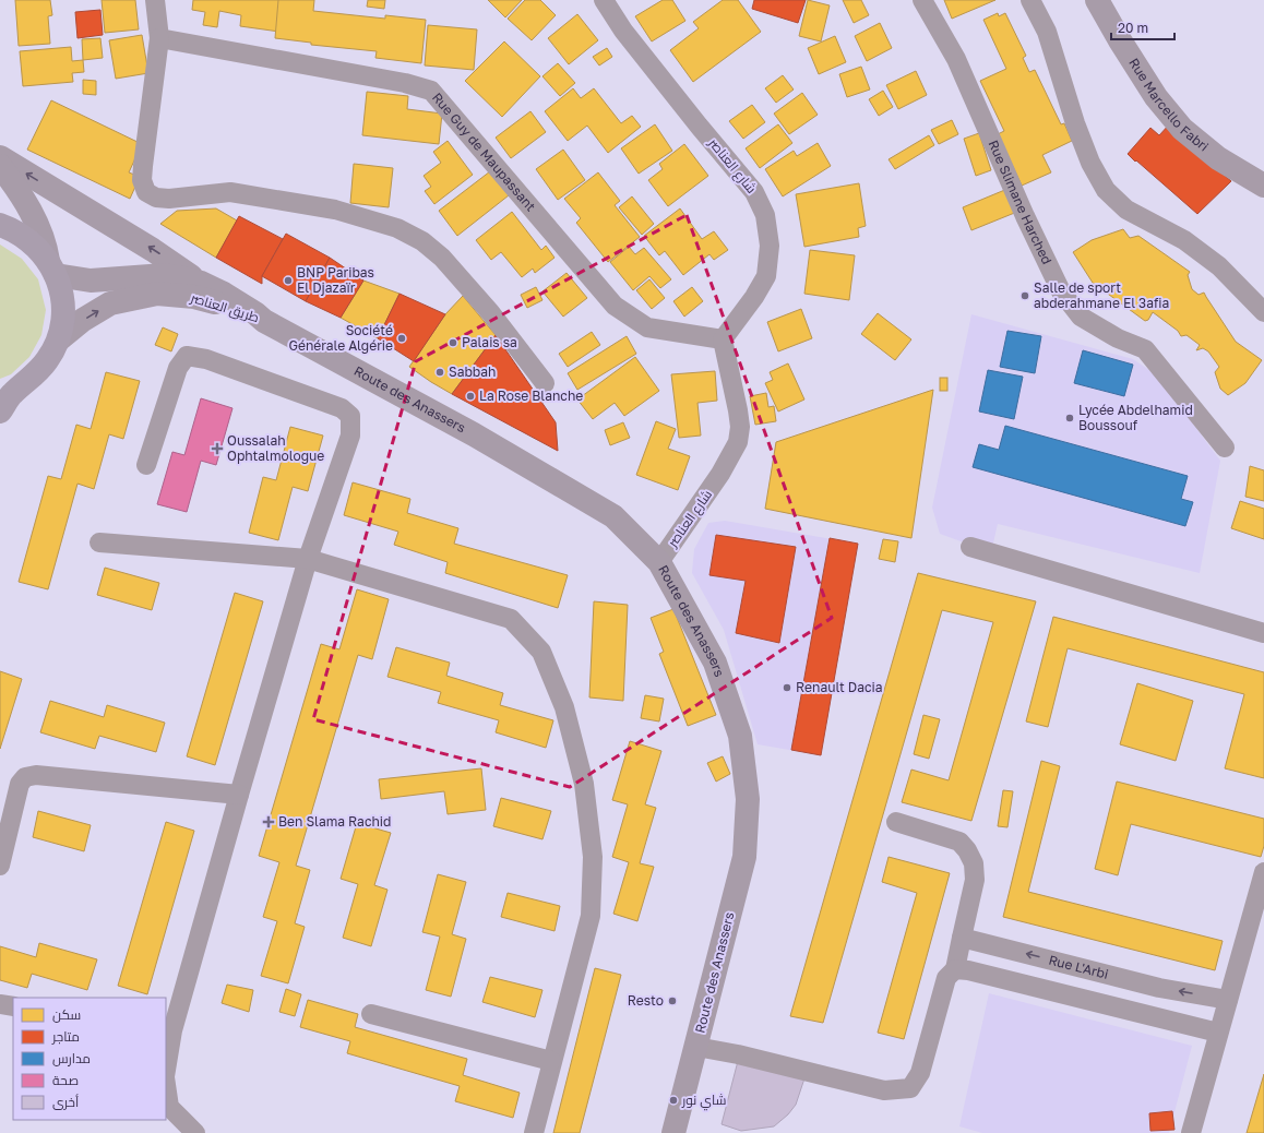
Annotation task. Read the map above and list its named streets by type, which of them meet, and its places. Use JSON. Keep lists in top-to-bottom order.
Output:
{
  "streets": {
    "main road": ["Rue Marcello Fabri", "طريق العناصر", "Route des Anassers"],
    "street": [
      "Rue Guy de Maupassant",
      "شارع العناصر",
      "Rue Slimane Harched",
      "Rue L'Arbi"
    ]
  },
  "crossings": [
    ["Rue Guy de Maupassant", "شارع العناصر"],
    ["شارع العناصر", "Route des Anassers"],
    ["طريق العناصر", "Route des Anassers"]
  ],
  "places": {
    "other": [
      "BNP Paribas El Djazaïr",
      "Salle de sport abderahmane El 3afia",
      "Société Générale Algérie",
      "Palais sa",
      "Sabbah",
      "La Rose Blanche",
      "Lycée Abdelhamid Boussouf",
      "Renault Dacia",
      "Resto",
      "شاي نور"
    ],
    "health": ["Oussalah Ophtalmologue", "Ben Slama Rachid"]
  },
  "legend": [
    "سكن",
    "متاجر",
    "مدارس",
    "صحة",
    "أخرى"
  ],
  "scale_bar": "20 m"
}
